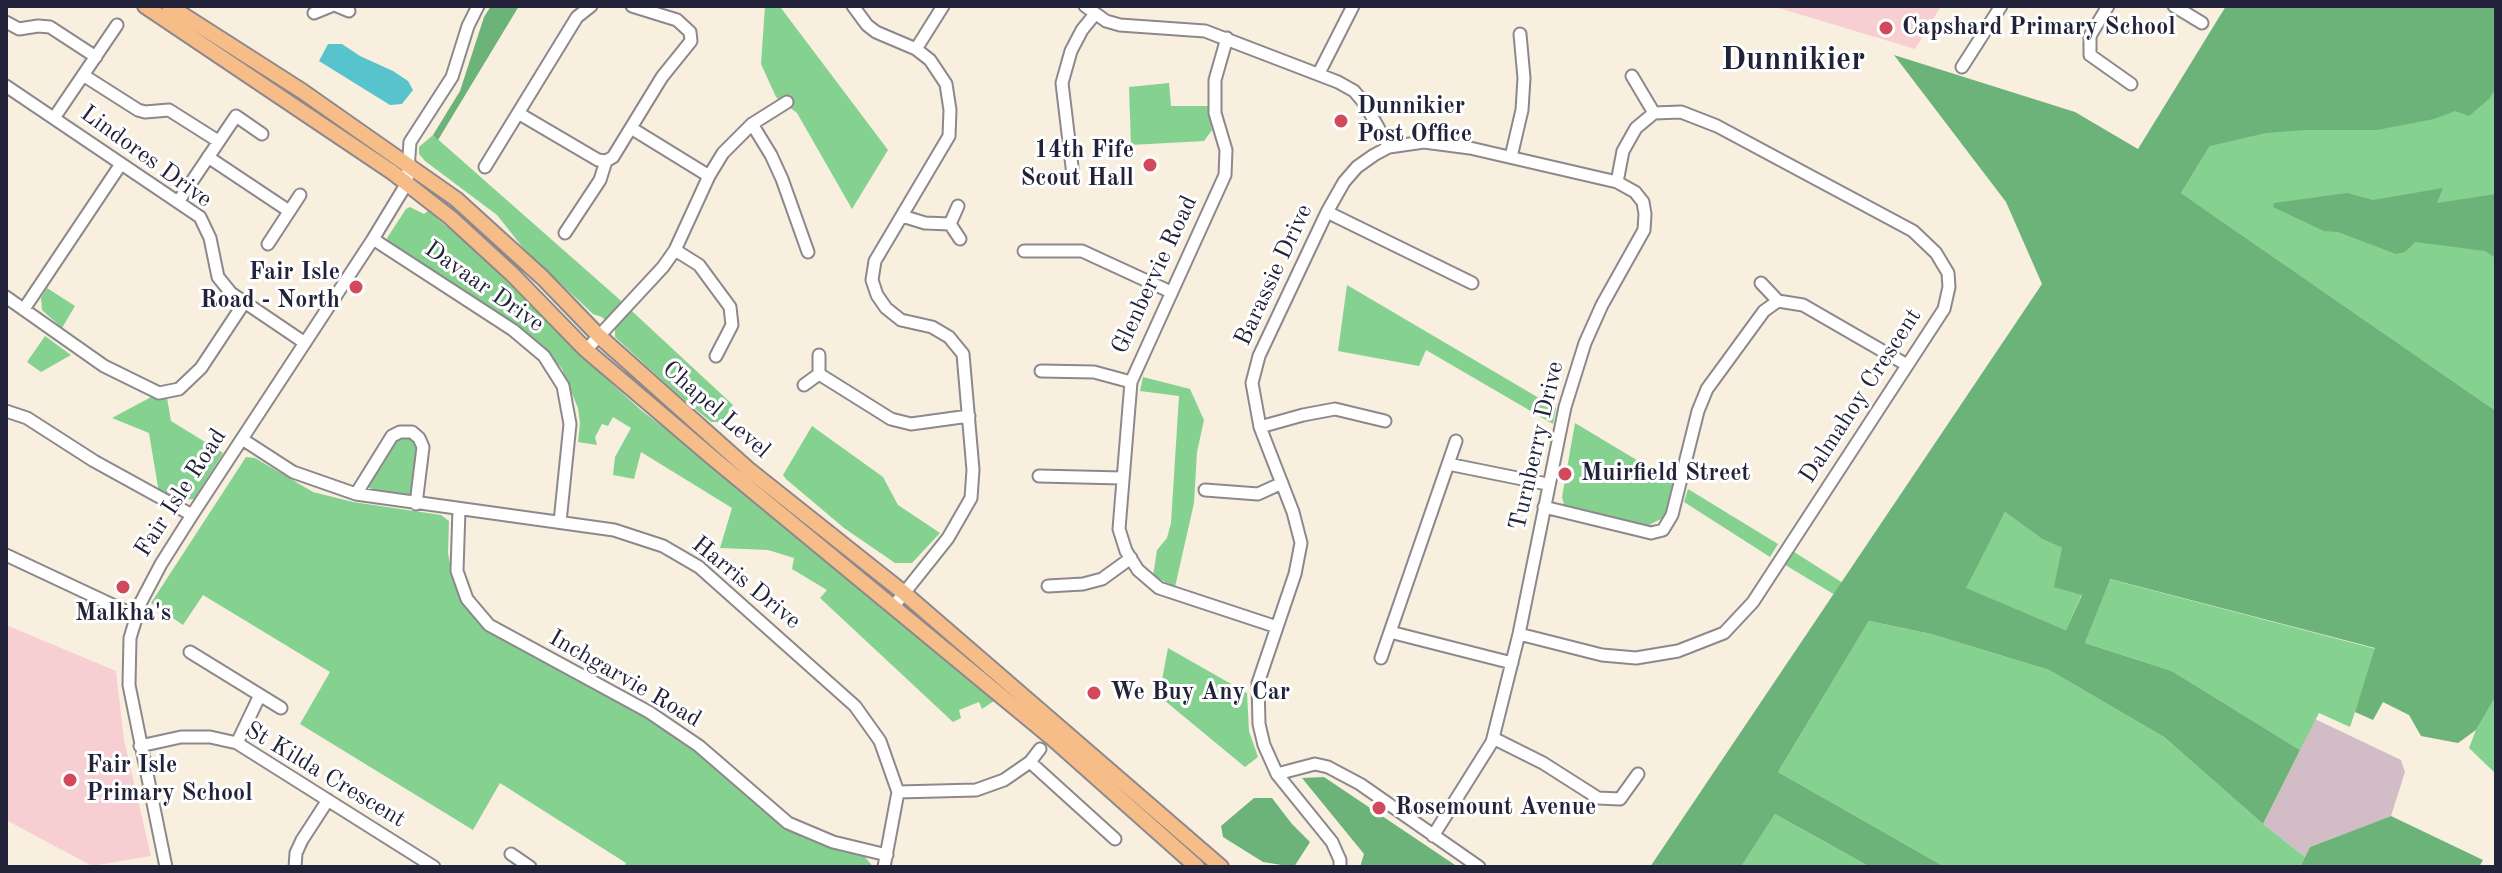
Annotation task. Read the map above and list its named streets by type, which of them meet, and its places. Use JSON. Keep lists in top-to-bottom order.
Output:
{
  "streets": {
    "main road": ["Chapel Level"],
    "street": [
      "Lindores Drive",
      "Glenbervie Road",
      "Barassie Drive",
      "Davaar Drive",
      "Dalmahoy Crescent",
      "Turnberry Drive",
      "Fair Isle Road",
      "Harris Drive",
      "Inchgarvie Road",
      "St Kilda Crescent"
    ]
  },
  "crossings": [
    ["Lindores Drive", "Fair Isle Road"],
    ["Glenbervie Road", "Barassie Drive"],
    ["Davaar Drive", "Fair Isle Road"],
    ["Davaar Drive", "Harris Drive"],
    ["Dalmahoy Crescent", "Turnberry Drive"],
    ["Chapel Level", "Fair Isle Road"],
    ["Fair Isle Road", "Harris Drive"],
    ["Fair Isle Road", "St Kilda Crescent"],
    ["Harris Drive", "Inchgarvie Road"]
  ],
  "districts": ["Dunnikier"],
  "places": [
    "Capshard Primary School",
    "Dunnikier Post Office",
    "14th Fife Scout Hall",
    "Fair Isle Road - North",
    "Muirfield Street",
    "Malkha's",
    "We Buy Any Car",
    "Fair Isle Primary School",
    "Rosemount Avenue"
  ]
}
